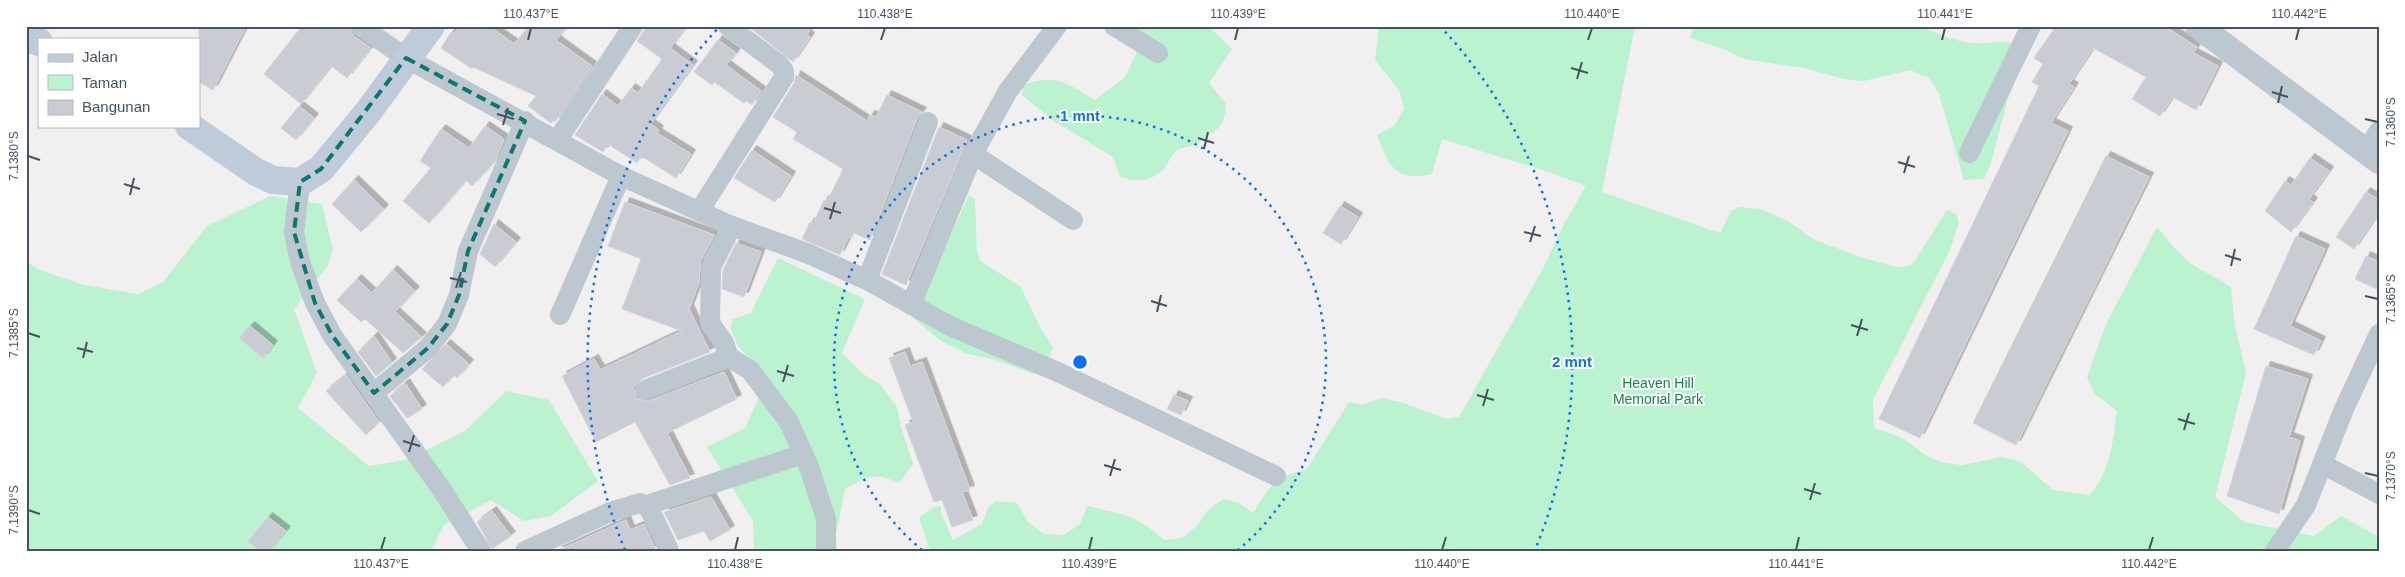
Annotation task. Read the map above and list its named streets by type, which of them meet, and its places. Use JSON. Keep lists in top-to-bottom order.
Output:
{
  "parks": ["Heaven Hill Memorial Park"],
  "legend": ["Jalan", "Taman", "Bangunan"],
  "coordinates": [
    "110.437°E",
    "110.438°E",
    "110.439°E",
    "110.440°E",
    "110.441°E",
    "110.442°E",
    "7.1360°S",
    "7.1380°S",
    "7.1365°S",
    "7.1385°S",
    "7.1370°S",
    "7.1390°S"
  ],
  "rings": ["1 mnt", "2 mnt"]
}
